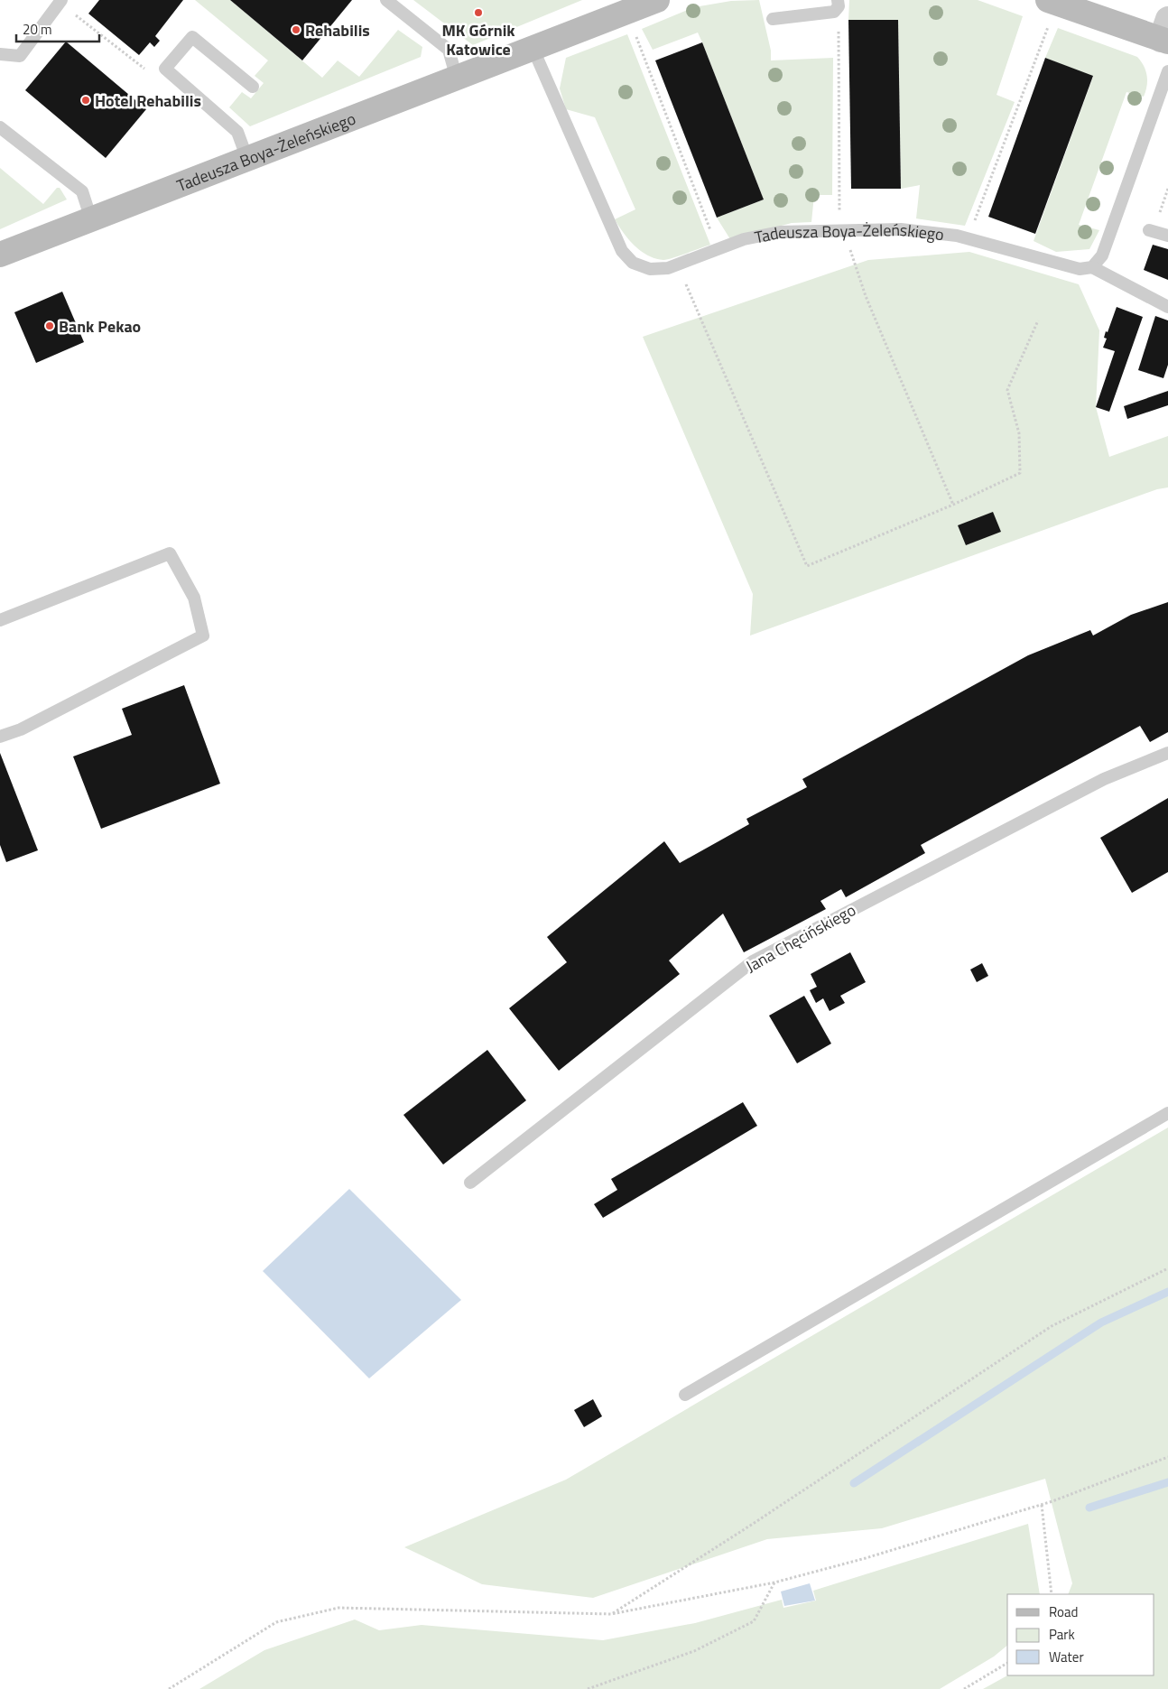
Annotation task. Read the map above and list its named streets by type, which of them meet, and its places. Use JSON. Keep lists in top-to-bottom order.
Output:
{
  "streets": {
    "street": ["Tadeusza Boya-Żeleńskiego"],
    "lane": ["Jana Chęcińskiego"]
  },
  "places": [
    "MK Górnik Katowice",
    "Rehabilis",
    "Hotel Rehabilis",
    "Bank Pekao"
  ],
  "legend": ["Road", "Park", "Water"],
  "scale_bar": "20 m"
}
